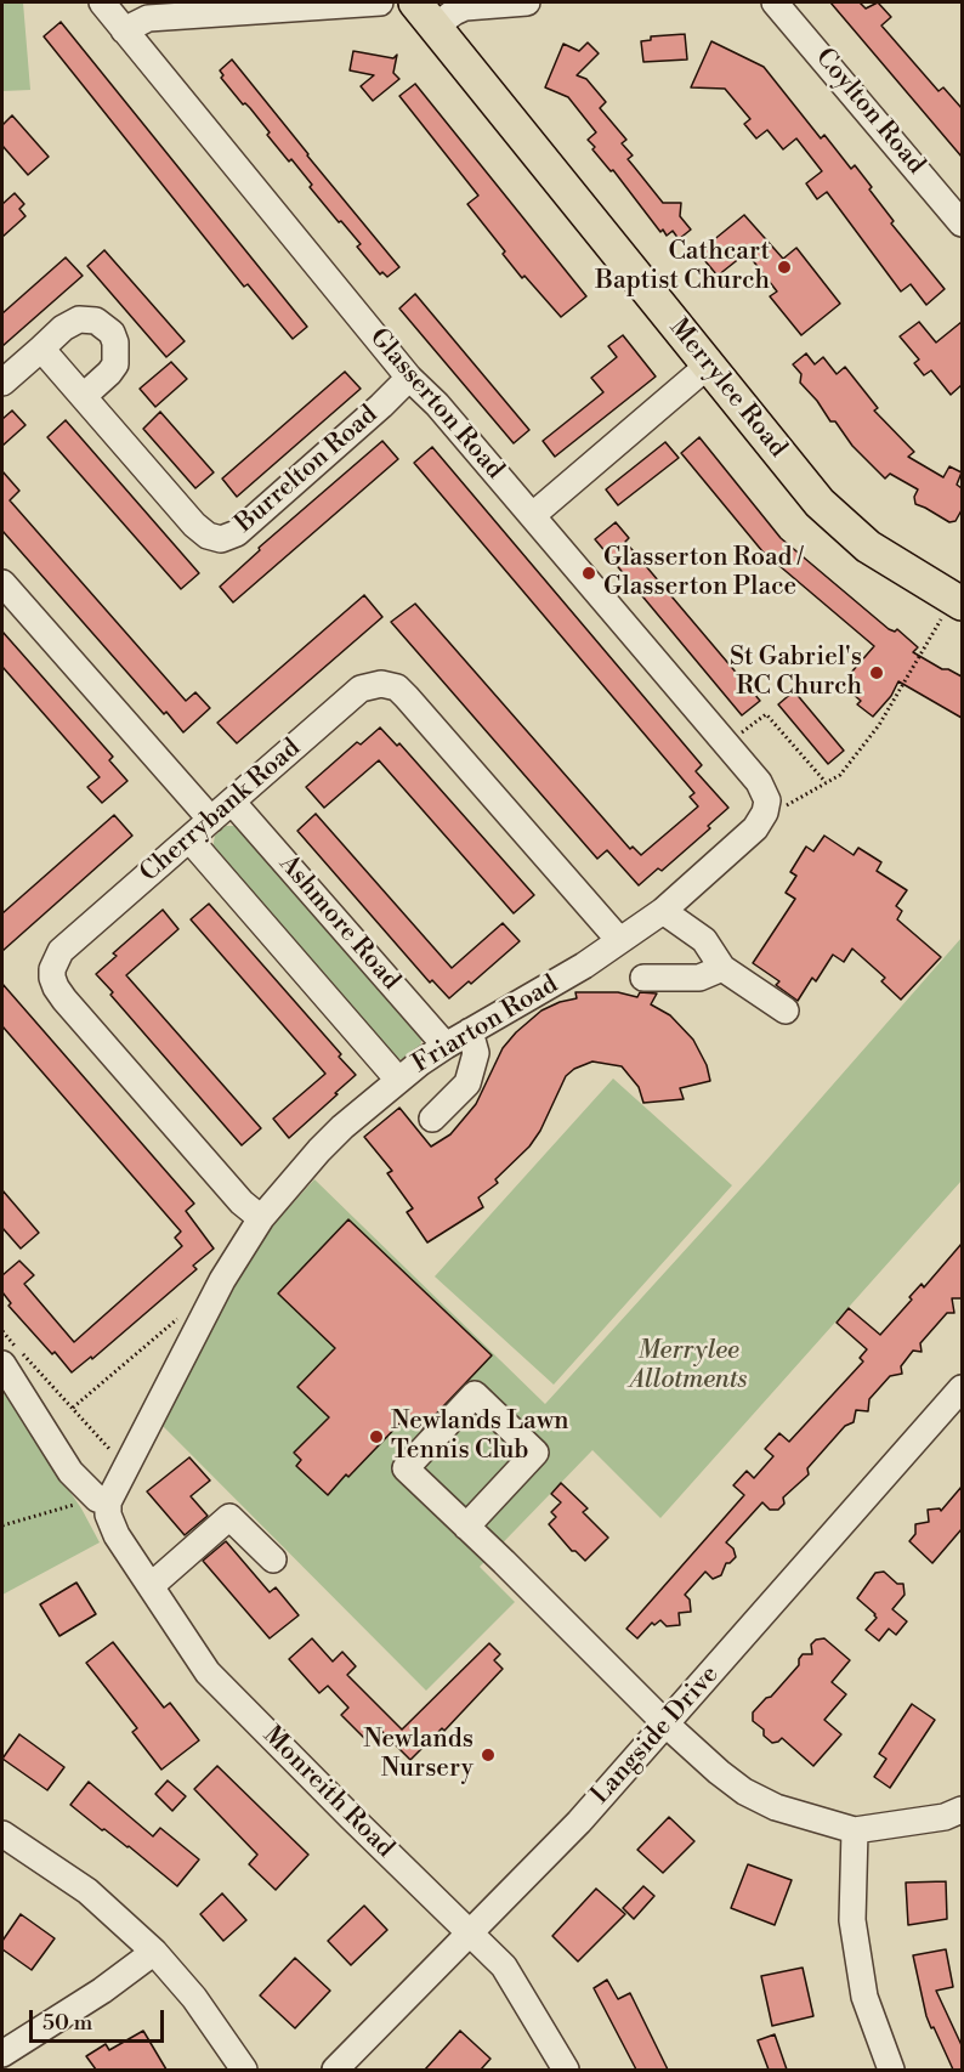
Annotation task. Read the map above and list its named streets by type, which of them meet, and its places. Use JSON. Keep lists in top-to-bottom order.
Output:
{
  "streets": {
    "main road": ["Merrylee Road"],
    "street": [
      "Coylton Road",
      "Glasserton Road",
      "Burrelton Road",
      "Cherrybank Road",
      "Ashmore Road",
      "Friarton Road",
      "Langside Drive",
      "Monreith Road"
    ]
  },
  "crossings": [
    ["Glasserton Road", "Burrelton Road"],
    ["Glasserton Road", "Friarton Road"],
    ["Cherrybank Road", "Ashmore Road"],
    ["Cherrybank Road", "Friarton Road"],
    ["Ashmore Road", "Friarton Road"],
    ["Friarton Road", "Monreith Road"],
    ["Langside Drive", "Monreith Road"]
  ],
  "parks": ["Merrylee Allotments"],
  "places": [
    "Cathcart Baptist Church",
    "Glasserton Road / Glasserton Place",
    "St Gabriel's RC Church",
    "Newlands Lawn Tennis Club",
    "Newlands Nursery"
  ],
  "scale_bar": "50 m"
}
